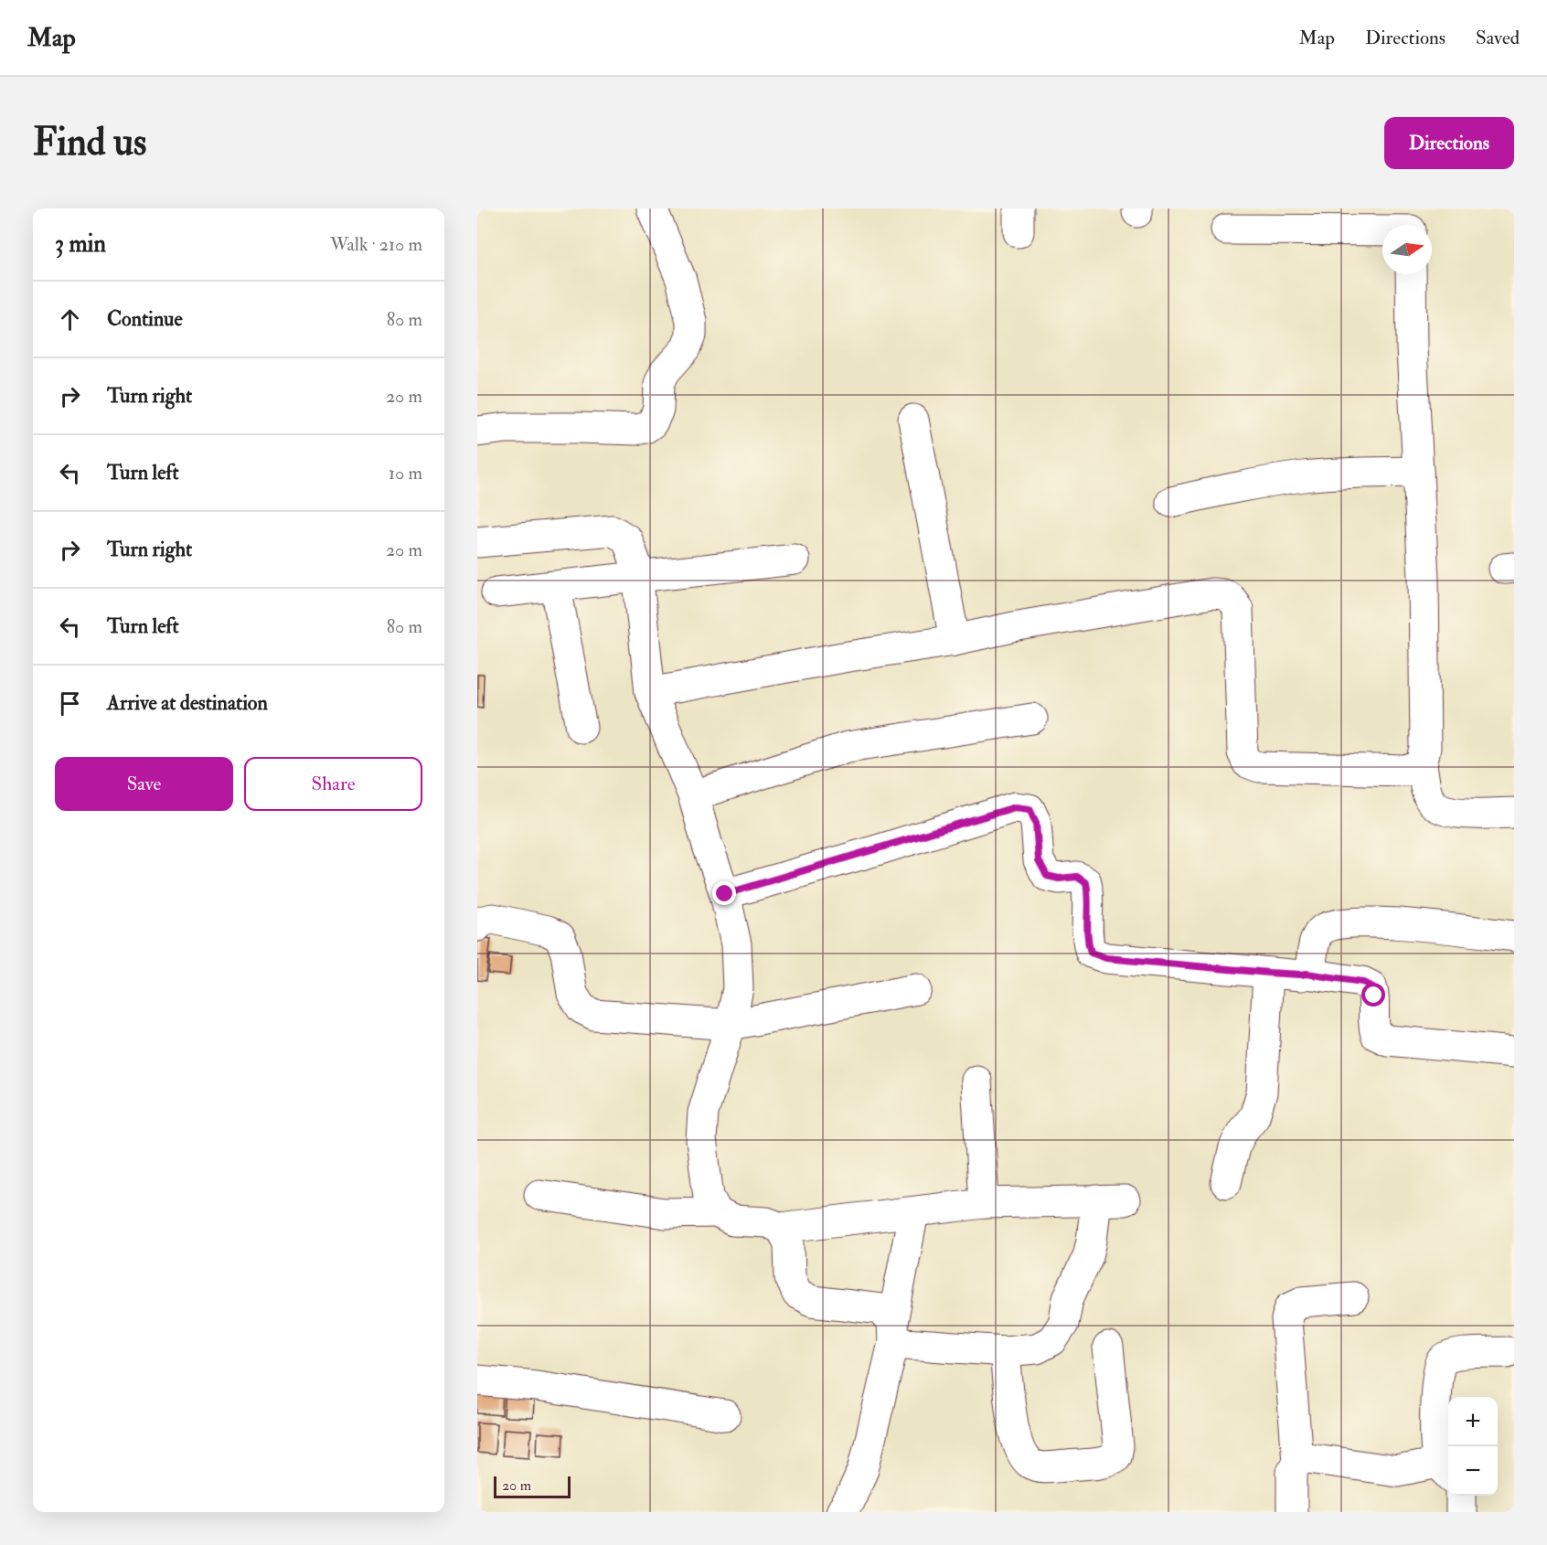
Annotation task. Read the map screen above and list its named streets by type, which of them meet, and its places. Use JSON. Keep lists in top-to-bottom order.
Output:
{
  "scale_bar": "20 m",
  "north": "right",
  "page": {
    "header": "Map",
    "nav": ["Map", "Directions", "Saved"],
    "buttons": [
      "Directions",
      ["Save", "Share"]
    ],
    "title": "Find us",
    "heading": ["3 min", "Walk · 210 m"],
    "list": [
      ["Continue", "80 m"],
      ["Turn right", "20 m"],
      ["Turn left", "10 m"],
      ["Turn right", "20 m"],
      ["Turn left", "80 m"],
      "Arrive at destination"
    ],
    "map_buttons": ["+", "−"],
    "scale": "20 m"
  }
}
